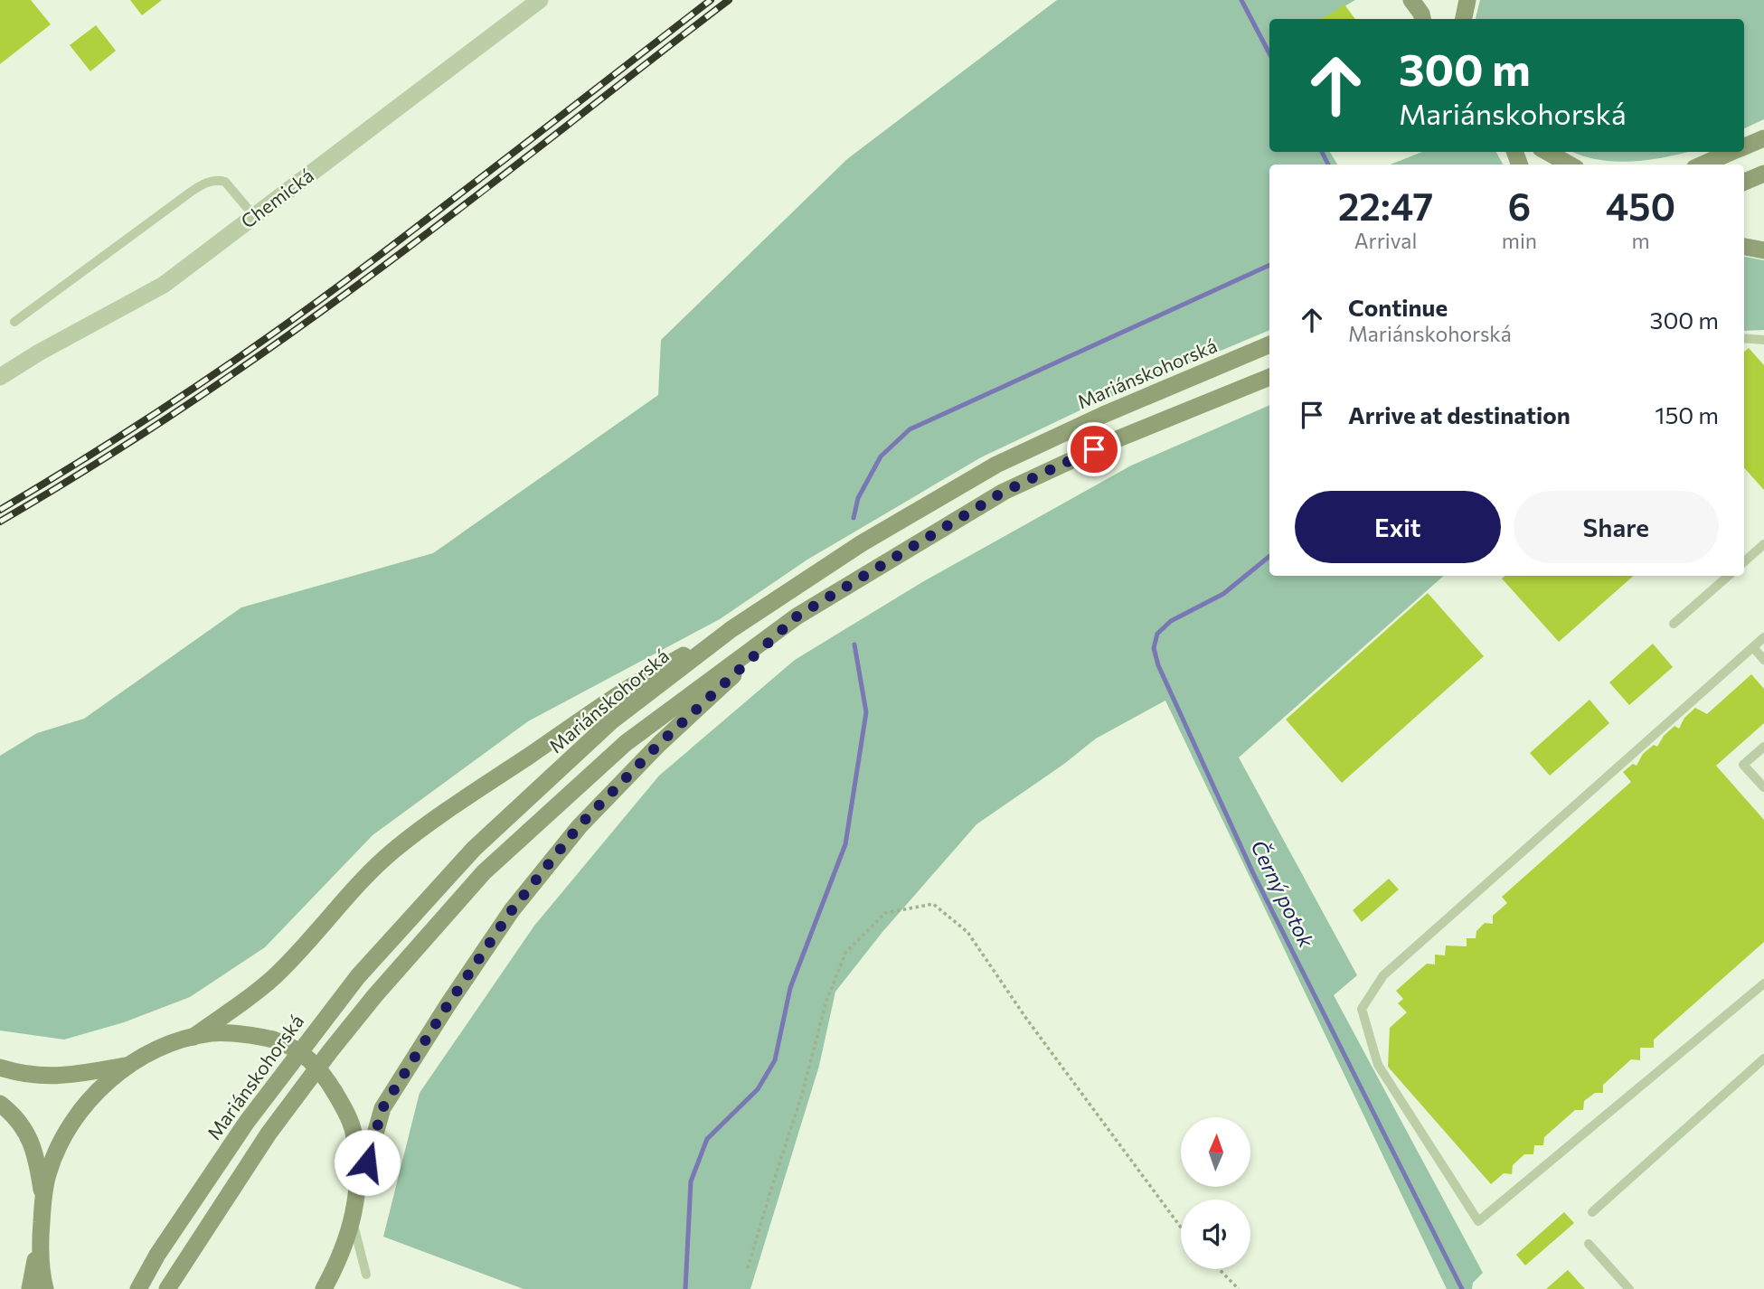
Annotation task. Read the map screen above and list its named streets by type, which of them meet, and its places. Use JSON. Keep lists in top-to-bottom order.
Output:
{
  "streets": {
    "main road": ["Mariánskohorská"],
    "street": ["Chemická"]
  },
  "water": ["Černý potok"],
  "north": "top",
  "page": {
    "turn": ["300 m", "Mariánskohorská"],
    "eta": [
      "22:47",
      "Arrival",
      "6",
      "min",
      "450",
      "m"
    ],
    "list": [
      {
        "name": "Continue",
        "note": "Mariánskohorská",
        "value": "300 m"
      },
      {
        "name": "Arrive at destination",
        "value": "150 m"
      }
    ],
    "buttons": ["Exit", "Share"]
  }
}
